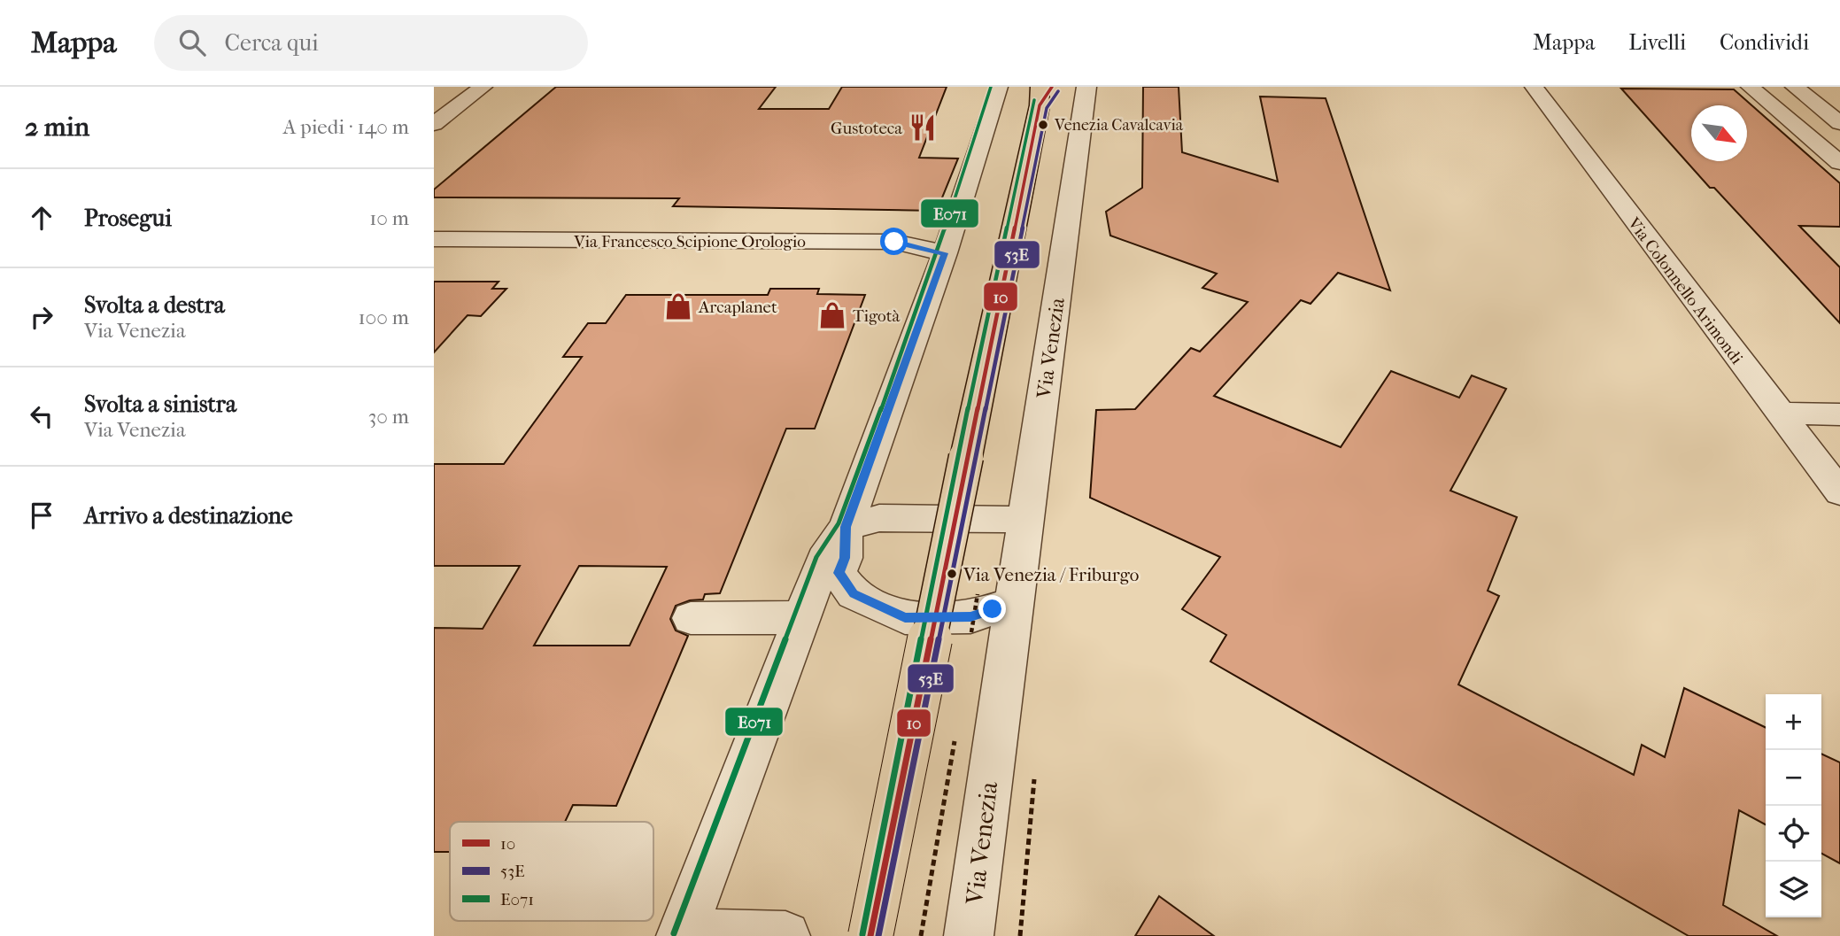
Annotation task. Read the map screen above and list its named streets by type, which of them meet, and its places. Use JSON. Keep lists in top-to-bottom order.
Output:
{
  "streets": {
    "street": ["Via Francesco Scipione Orologio", "Via Colonnello Arimondi", "Via Venezia"]
  },
  "places": {
    "other": ["Venezia Cavalcavia", "Via Venezia / Friburgo"],
    "restaurant": ["Gustoteca"],
    "shop": ["Arcaplanet", "Tigotà"]
  },
  "lines": ["transit line 10", "transit line E071", "transit line 53E"],
  "legend": ["10", "53E", "E071"],
  "north": "bottom right",
  "page": {
    "header": "Mappa",
    "search": "Cerca qui",
    "nav": ["Mappa", "Livelli", "Condividi"],
    "heading": ["2 min", "A piedi · 140 m"],
    "list": [
      ["Prosegui", "10 m"],
      ["Svolta a destra", "Via Venezia", "100 m"],
      ["Svolta a sinistra", "Via Venezia", "30 m"],
      "Arrivo a destinazione"
    ],
    "map_buttons": ["+", "−"]
  }
}
